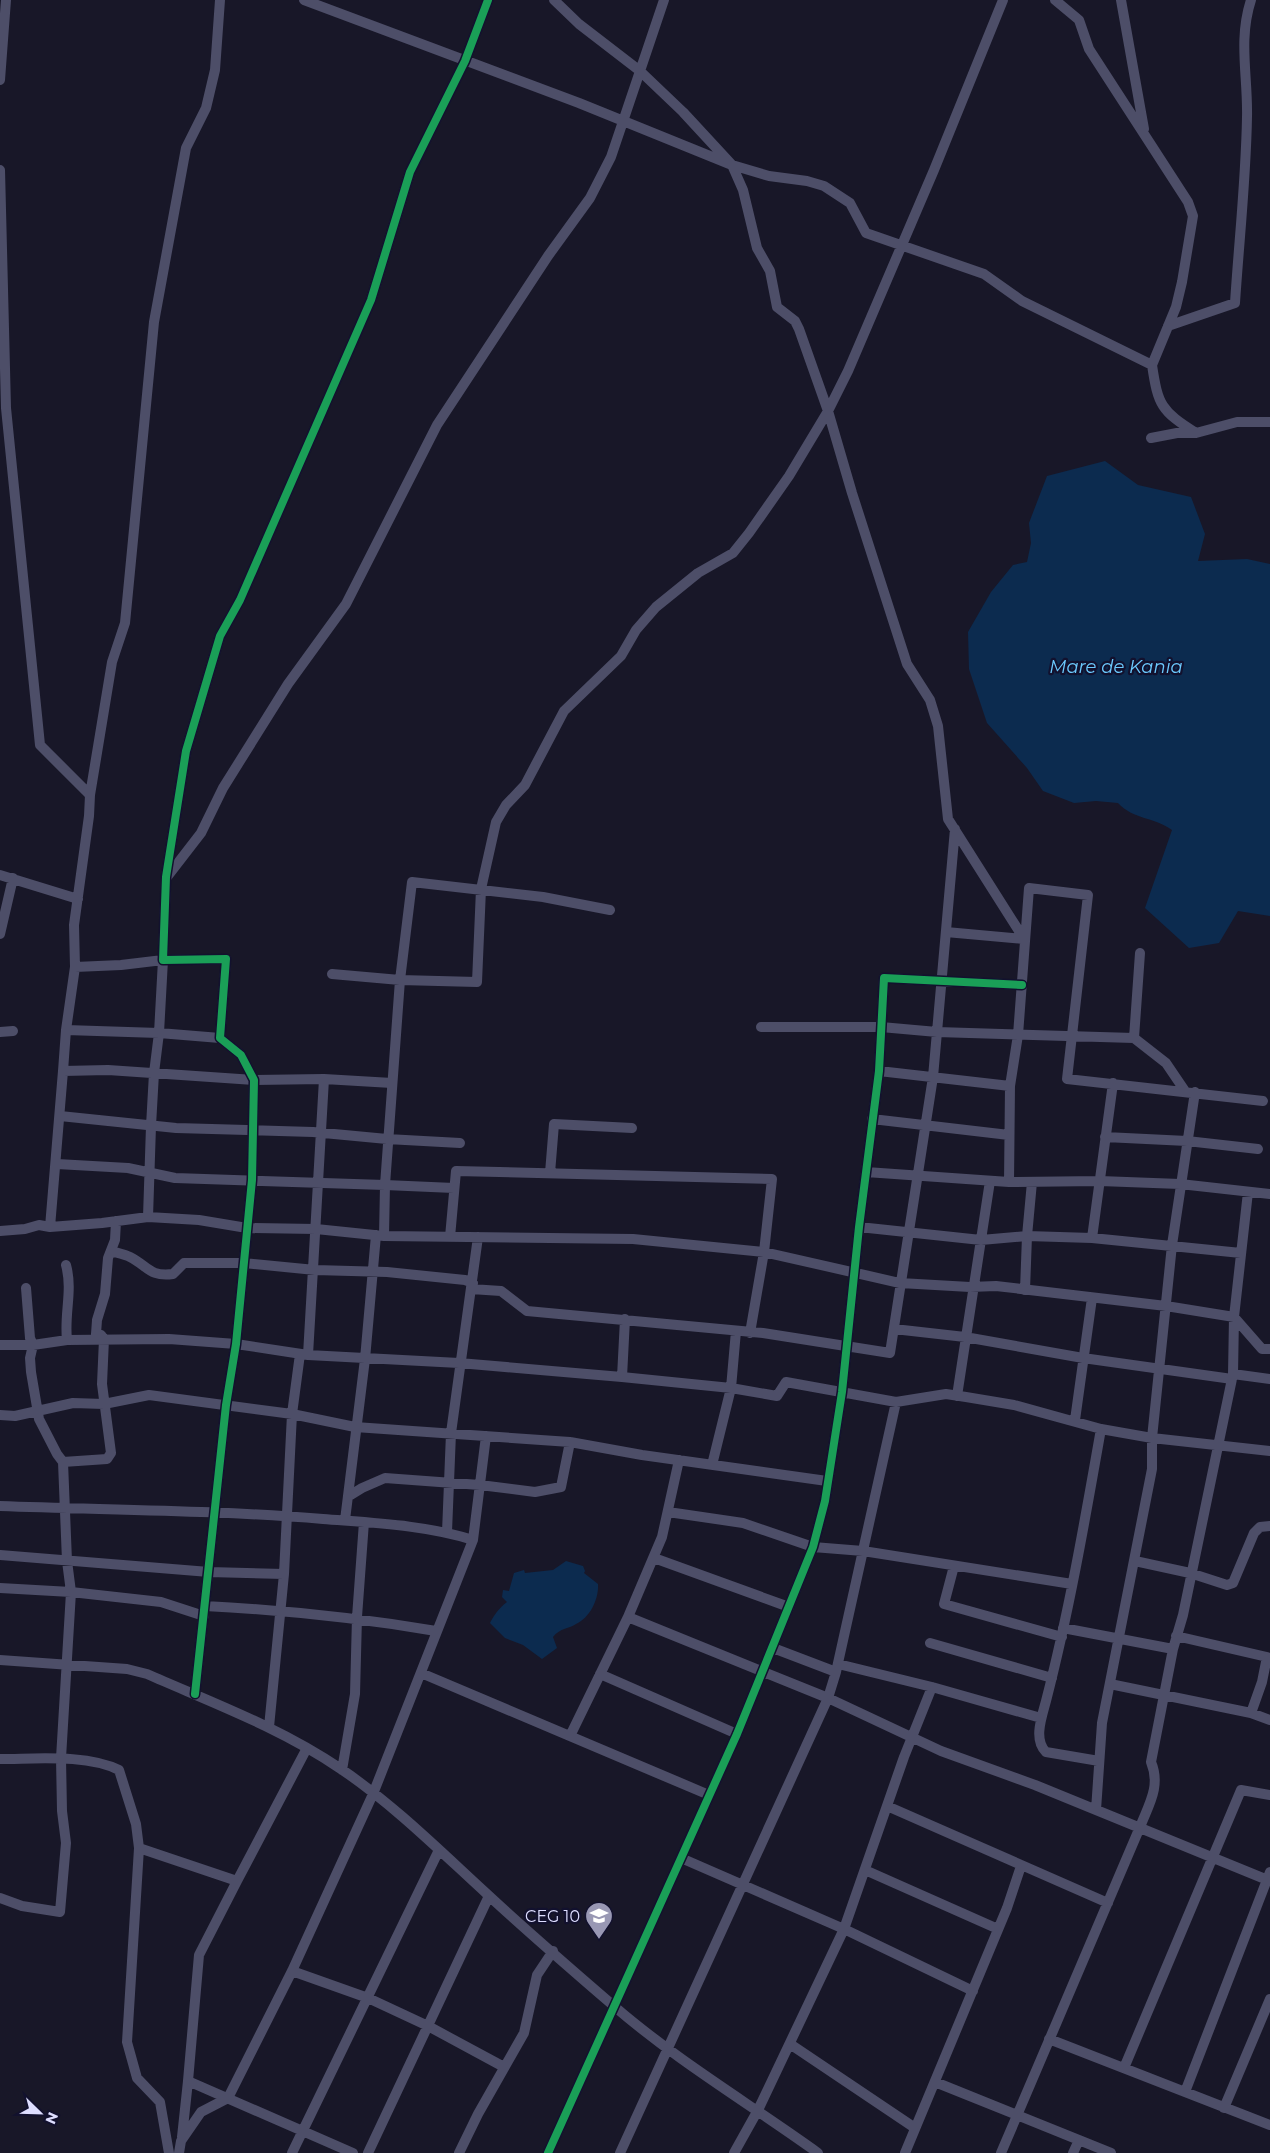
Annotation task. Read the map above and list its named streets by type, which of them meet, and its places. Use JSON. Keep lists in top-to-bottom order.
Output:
{
  "water": ["Mare de Kania"],
  "places": {
    "school or university": ["CEG 10"]
  },
  "north": "bottom right"
}
